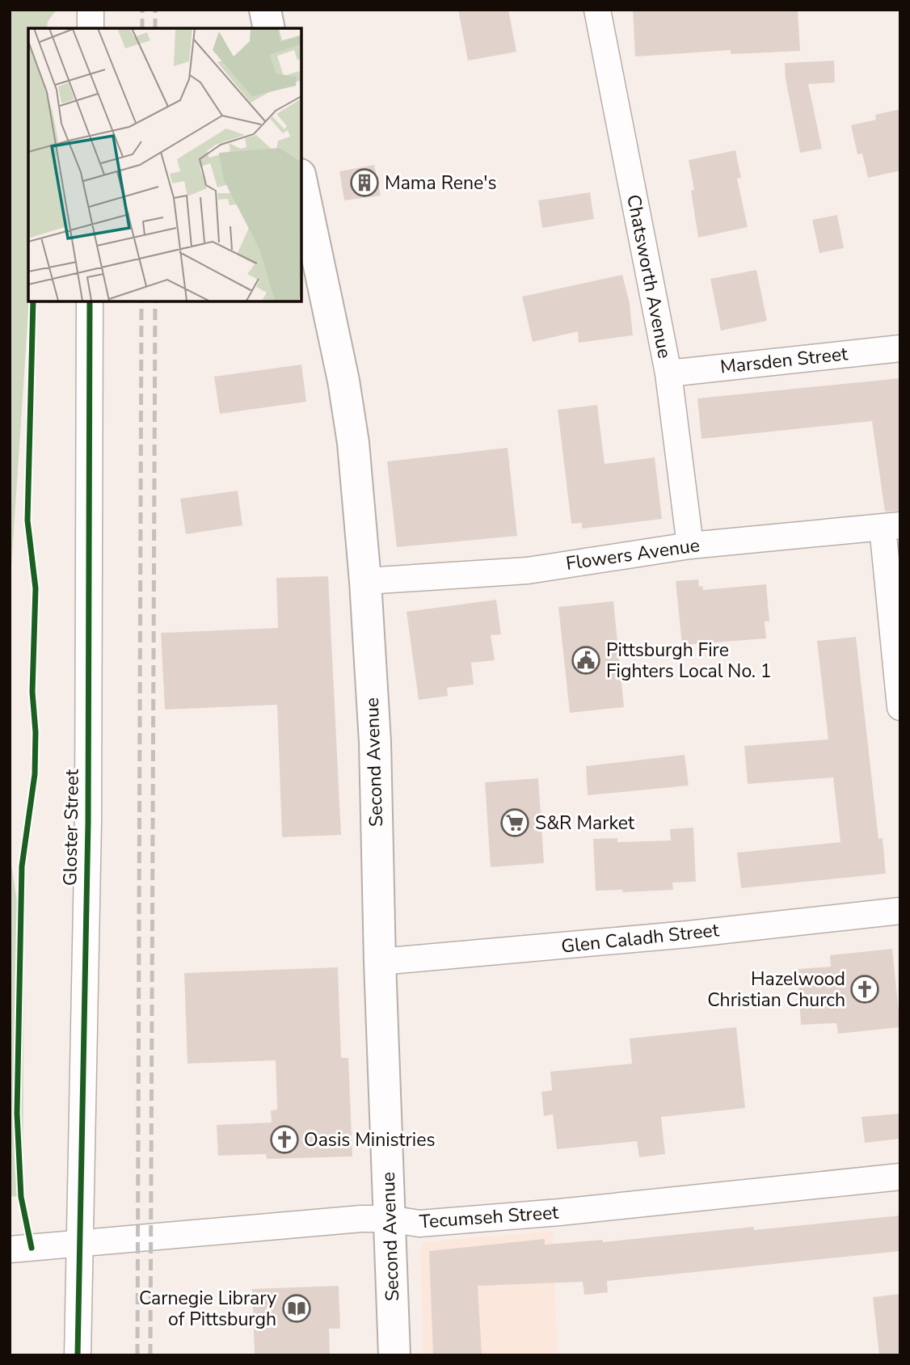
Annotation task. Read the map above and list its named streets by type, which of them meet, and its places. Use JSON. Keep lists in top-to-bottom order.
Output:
{
  "streets": {
    "main road": ["Second Avenue"],
    "street": [
      "Chatsworth Avenue",
      "Marsden Street",
      "Flowers Avenue",
      "Gloster Street",
      "Glen Caladh Street",
      "Tecumseh Street"
    ]
  },
  "crossings": [
    ["Chatsworth Avenue", "Marsden Street"],
    ["Chatsworth Avenue", "Flowers Avenue"],
    ["Flowers Avenue", "Second Avenue"],
    ["Second Avenue", "Glen Caladh Street"],
    ["Second Avenue", "Tecumseh Street"],
    ["Gloster Street", "Tecumseh Street"]
  ],
  "places": {
    "building": ["Mama Rene's"],
    "public building": ["Pittsburgh Fire Fighters Local No. 1"],
    "supermarket": ["S&R Market"],
    "church": ["Hazelwood Christian Church", "Oasis Ministries"],
    "library": ["Carnegie Library of Pittsburgh"]
  }
}
